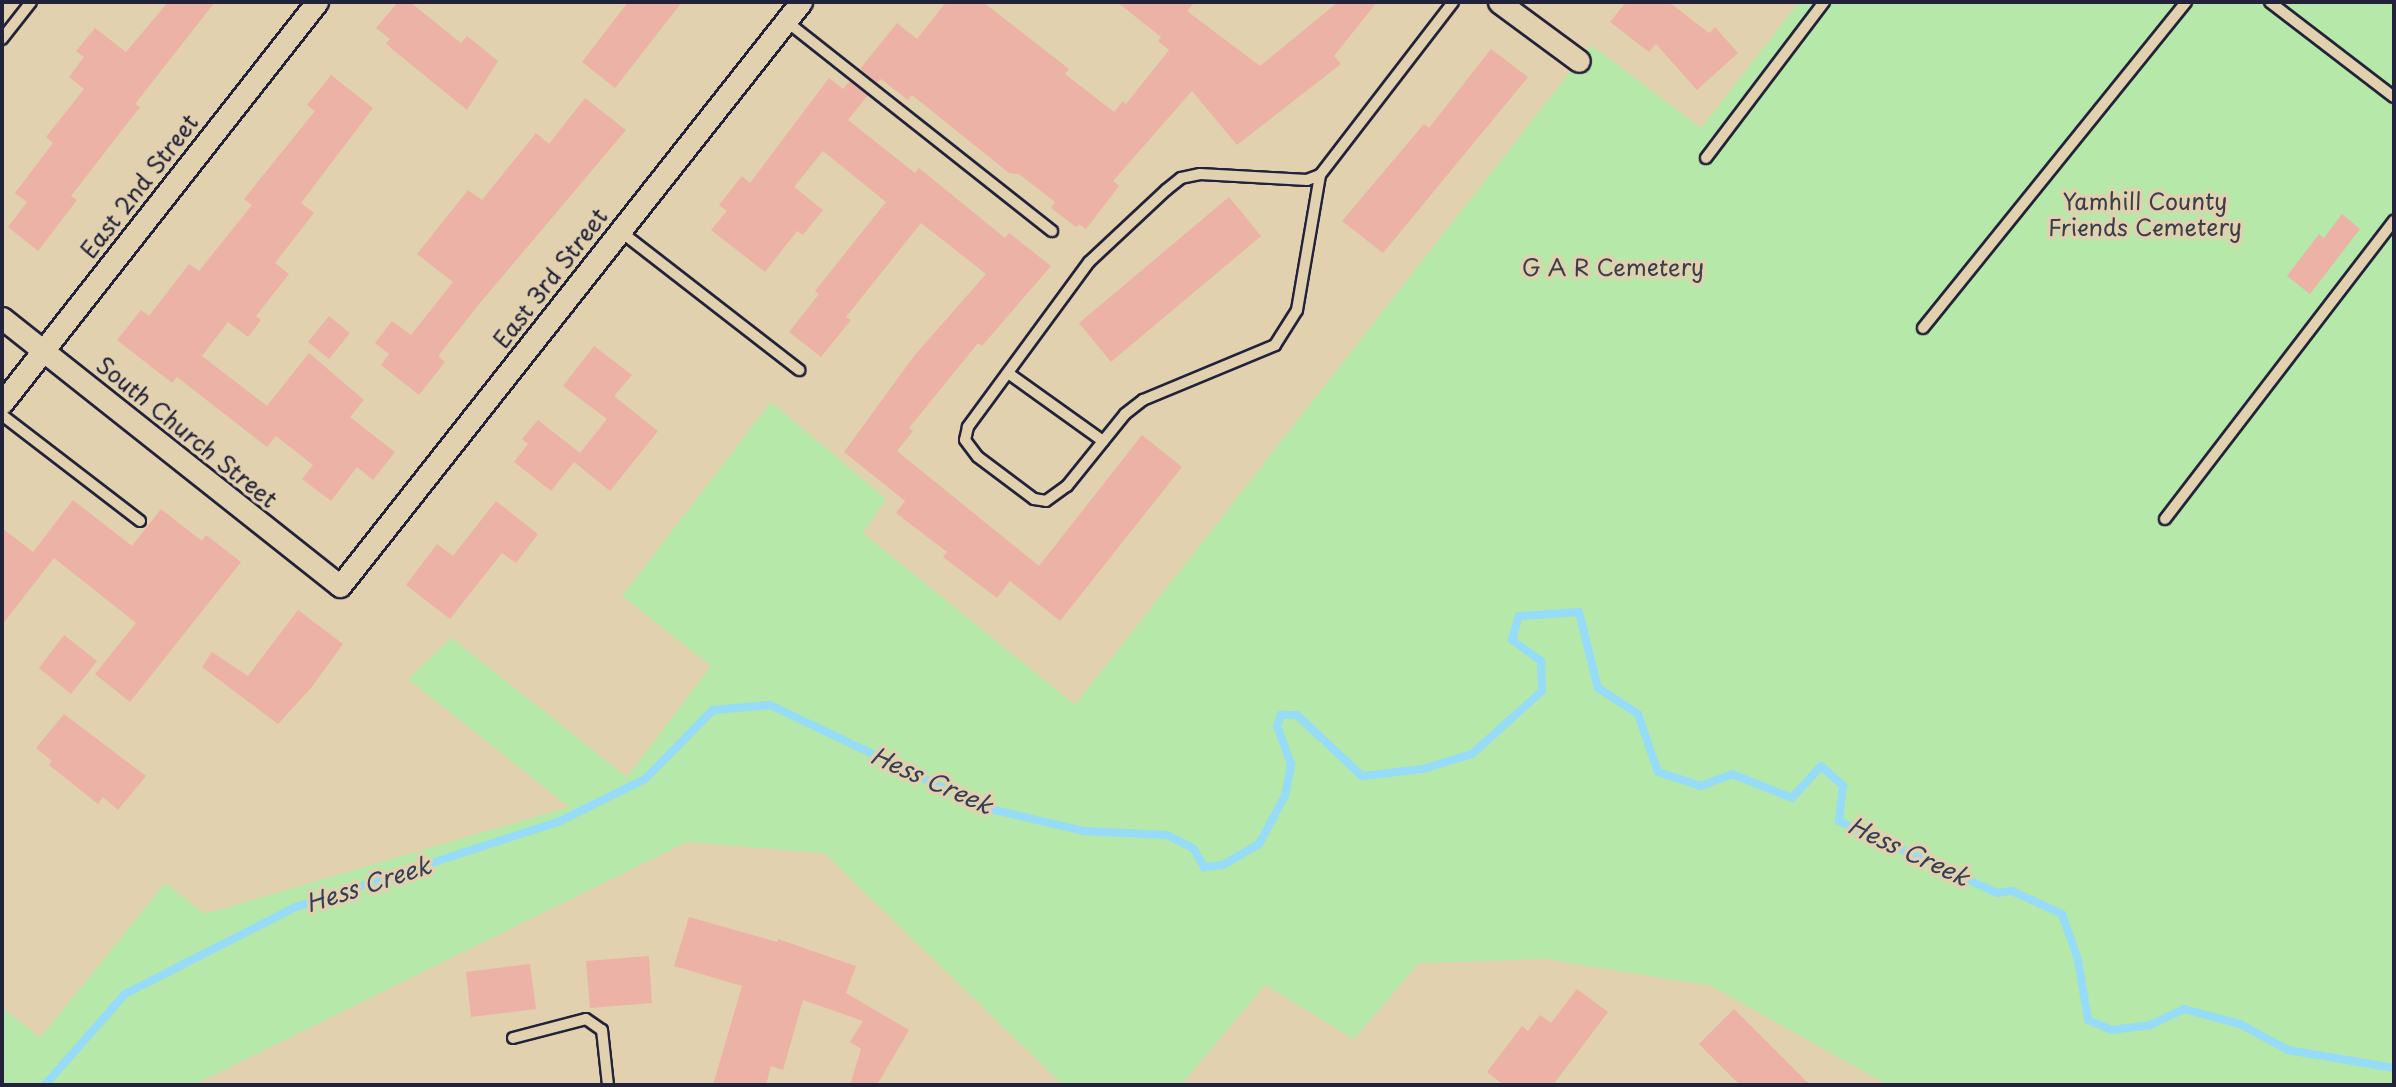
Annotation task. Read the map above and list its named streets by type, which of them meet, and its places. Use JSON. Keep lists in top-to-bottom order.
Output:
{
  "streets": {
    "street": ["East 2nd Street", "East 3rd Street", "South Church Street"]
  },
  "crossings": [
    ["East 2nd Street", "South Church Street"],
    ["East 3rd Street", "South Church Street"]
  ],
  "water": ["Hess Creek"],
  "parks": ["Yamhill County Friends Cemetery", "G A R Cemetery"]
}
